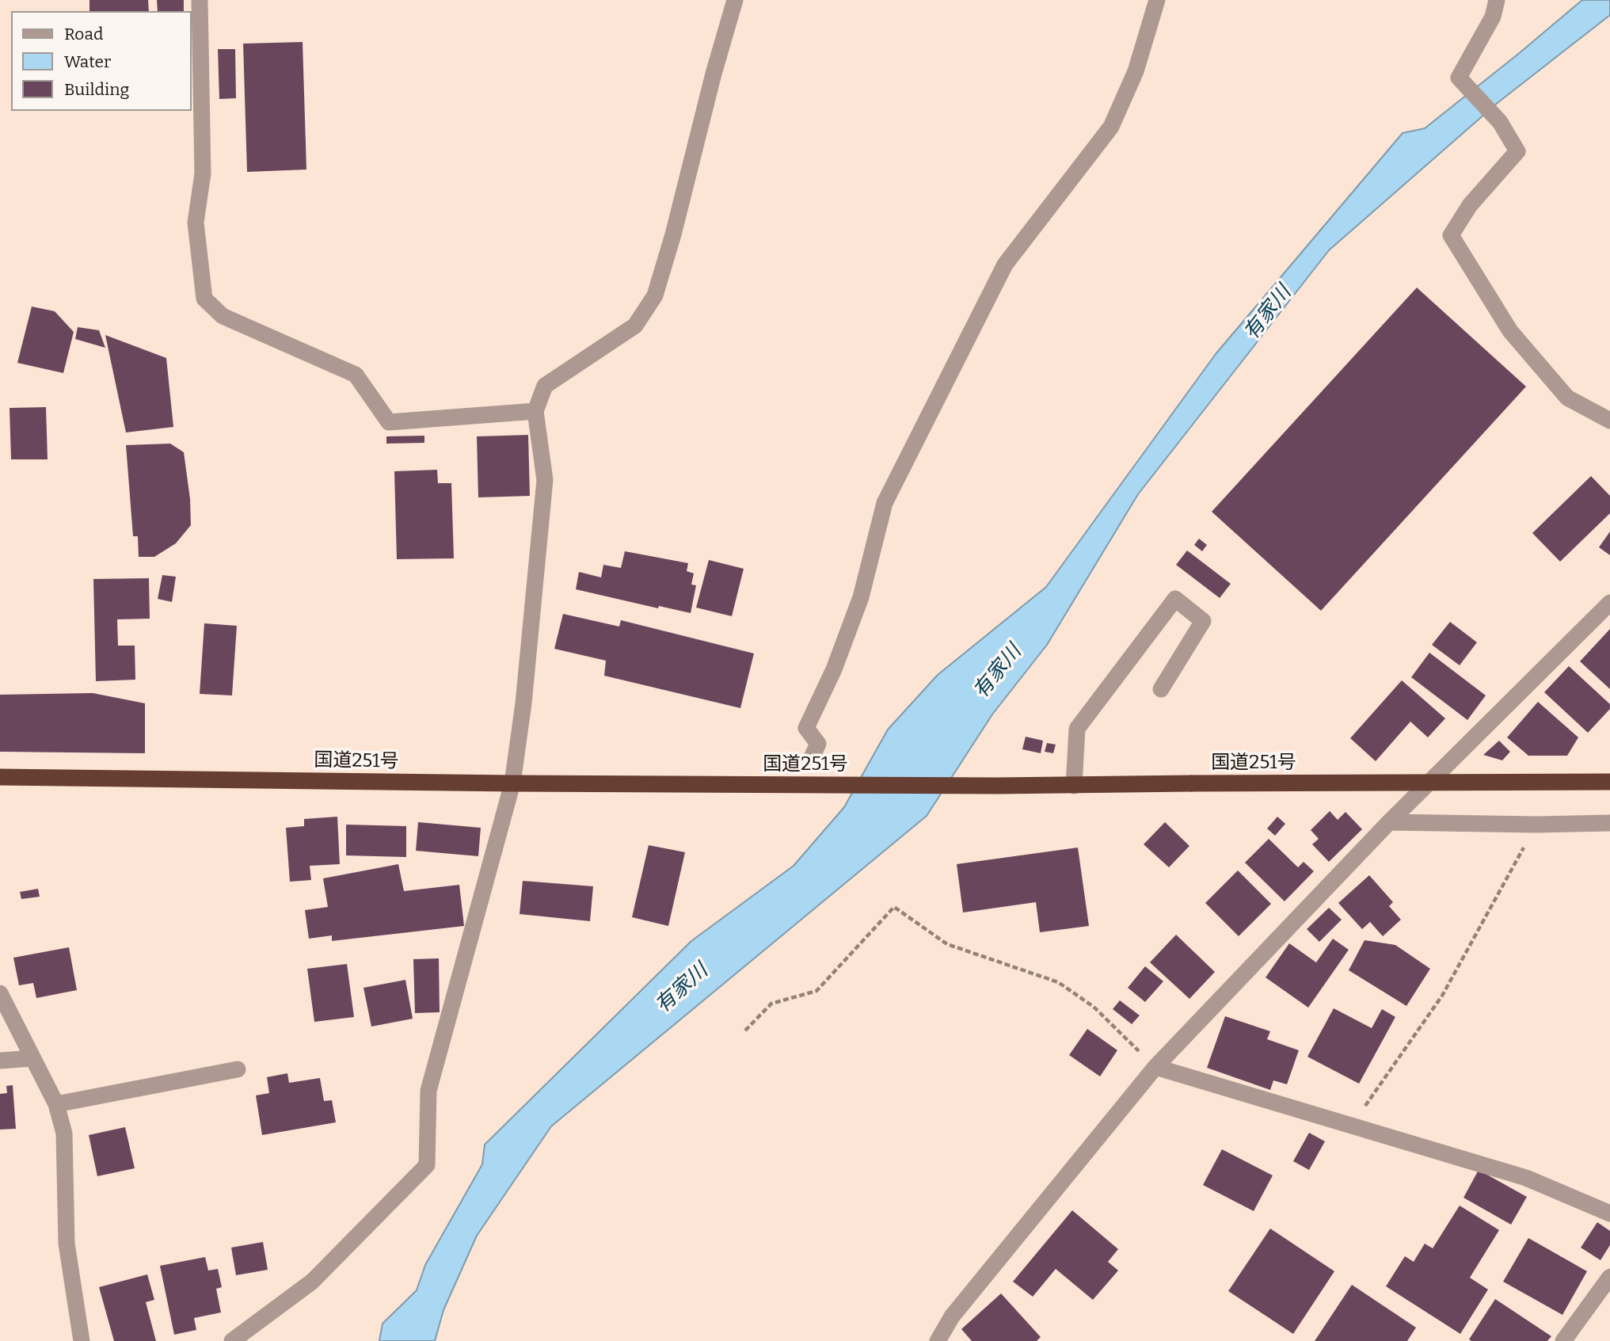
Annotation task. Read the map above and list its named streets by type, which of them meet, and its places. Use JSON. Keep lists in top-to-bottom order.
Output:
{
  "streets": {
    "highway": ["国道251号"]
  },
  "water": ["有家川"],
  "legend": ["Road", "Water", "Building"]
}
